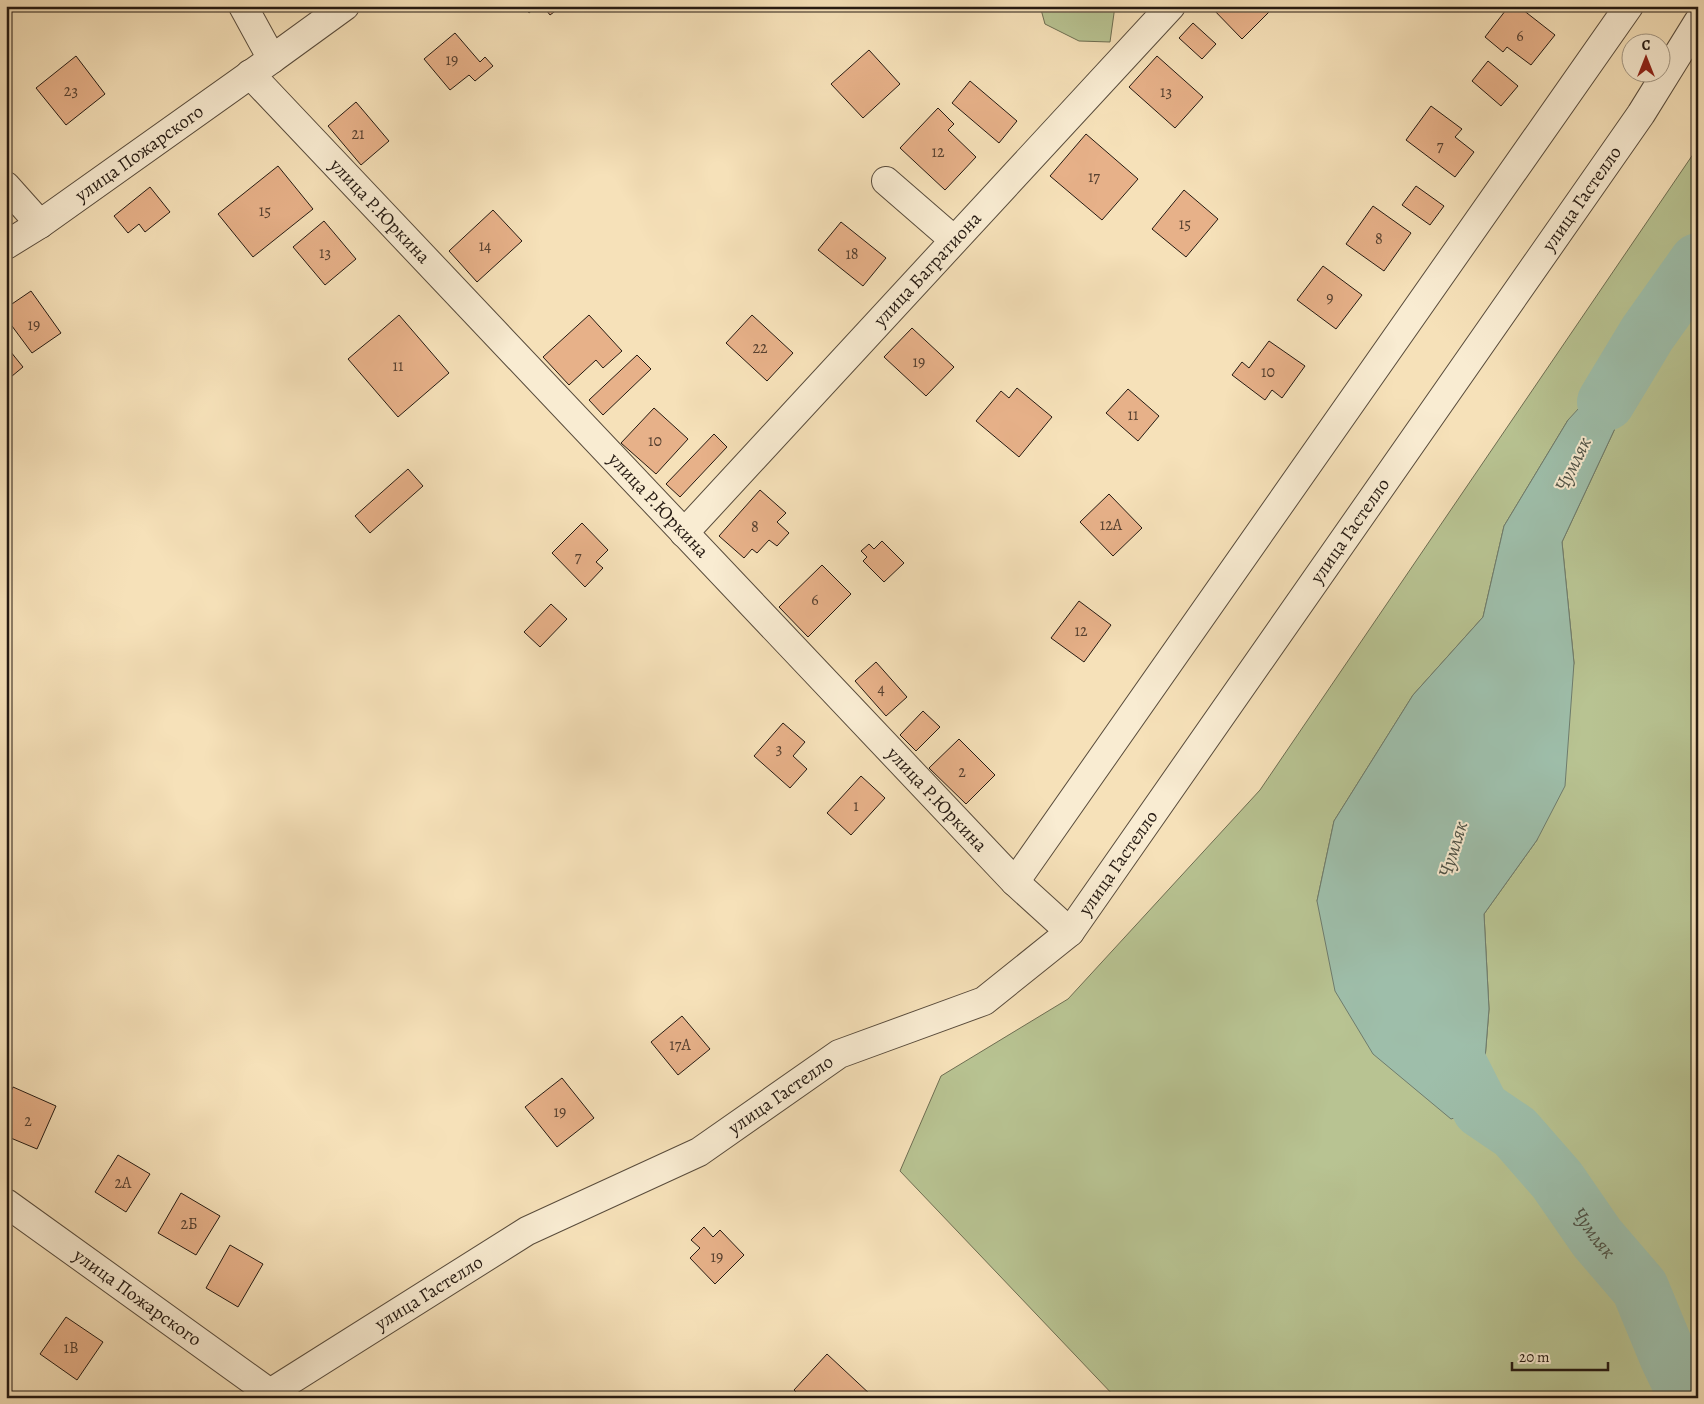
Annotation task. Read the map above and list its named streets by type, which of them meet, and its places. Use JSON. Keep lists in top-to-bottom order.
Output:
{
  "streets": {
    "street": [
      "улица Пожарского",
      "улица Гастелло",
      "улица Р.Юркина",
      "улица Багратиона"
    ]
  },
  "crossings": [
    ["улица Пожарского", "улица Гастелло"],
    ["улица Пожарского", "улица Р.Юркина"],
    ["улица Гастелло", "улица Р.Юркина"],
    ["улица Р.Юркина", "улица Багратиона"]
  ],
  "water": ["Чумляк"],
  "house_numbers": [
    "6",
    "19",
    "23",
    "13",
    "21",
    "7",
    "12",
    "17",
    "15",
    "15",
    "8",
    "14",
    "13",
    "18",
    "9",
    "19",
    "22",
    "19",
    "11",
    "10",
    "11",
    "10",
    "12А",
    "8",
    "7",
    "6",
    "12",
    "4",
    "3",
    "2",
    "1",
    "17А",
    "19",
    "2",
    "2А",
    "2Б",
    "19",
    "1В"
  ],
  "scale_bar": "20 m",
  "north": "top"
}
